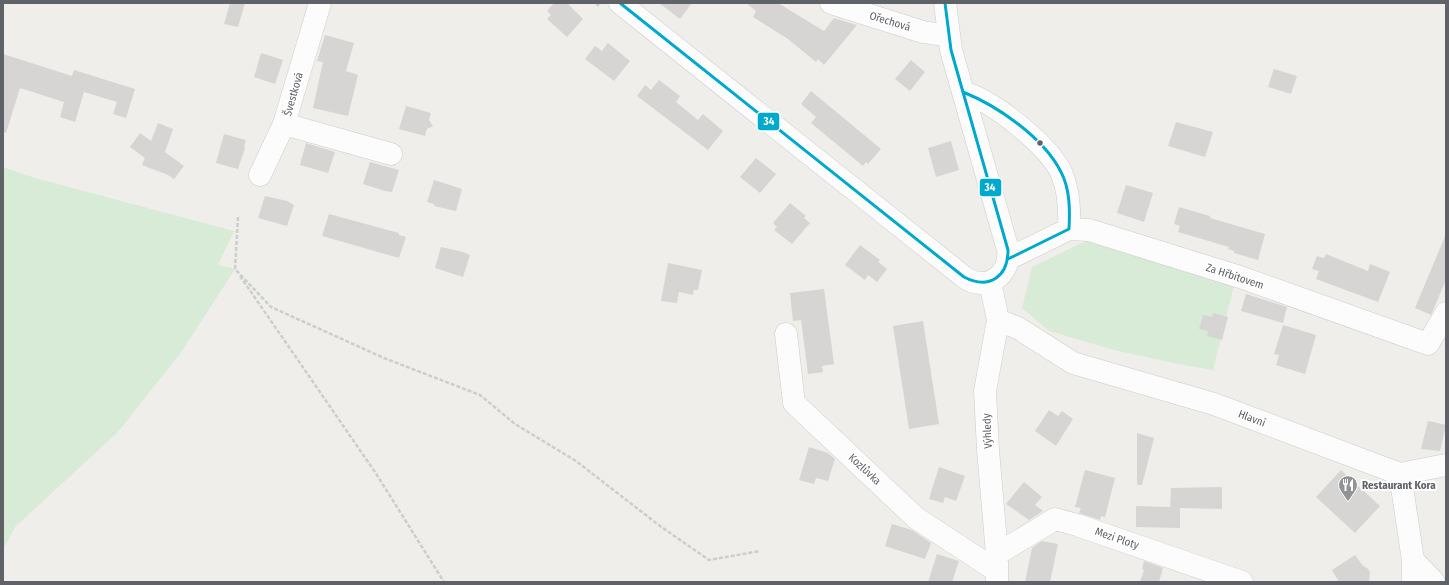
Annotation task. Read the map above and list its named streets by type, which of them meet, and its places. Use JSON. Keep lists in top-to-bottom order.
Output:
{
  "streets": {
    "street": [
      "Ořechová",
      "Švestková",
      "Za Hřbitovem",
      "Hlavní",
      "Výhledy",
      "Kozlůvka",
      "Mezi Ploty"
    ]
  },
  "crossings": [
    ["Hlavní", "Výhledy"],
    ["Výhledy", "Kozlůvka"],
    ["Výhledy", "Mezi Ploty"],
    ["Kozlůvka", "Mezi Ploty"]
  ],
  "places": {
    "restaurant": ["Restaurant Kora"]
  },
  "lines": ["transit line 34"]
}
